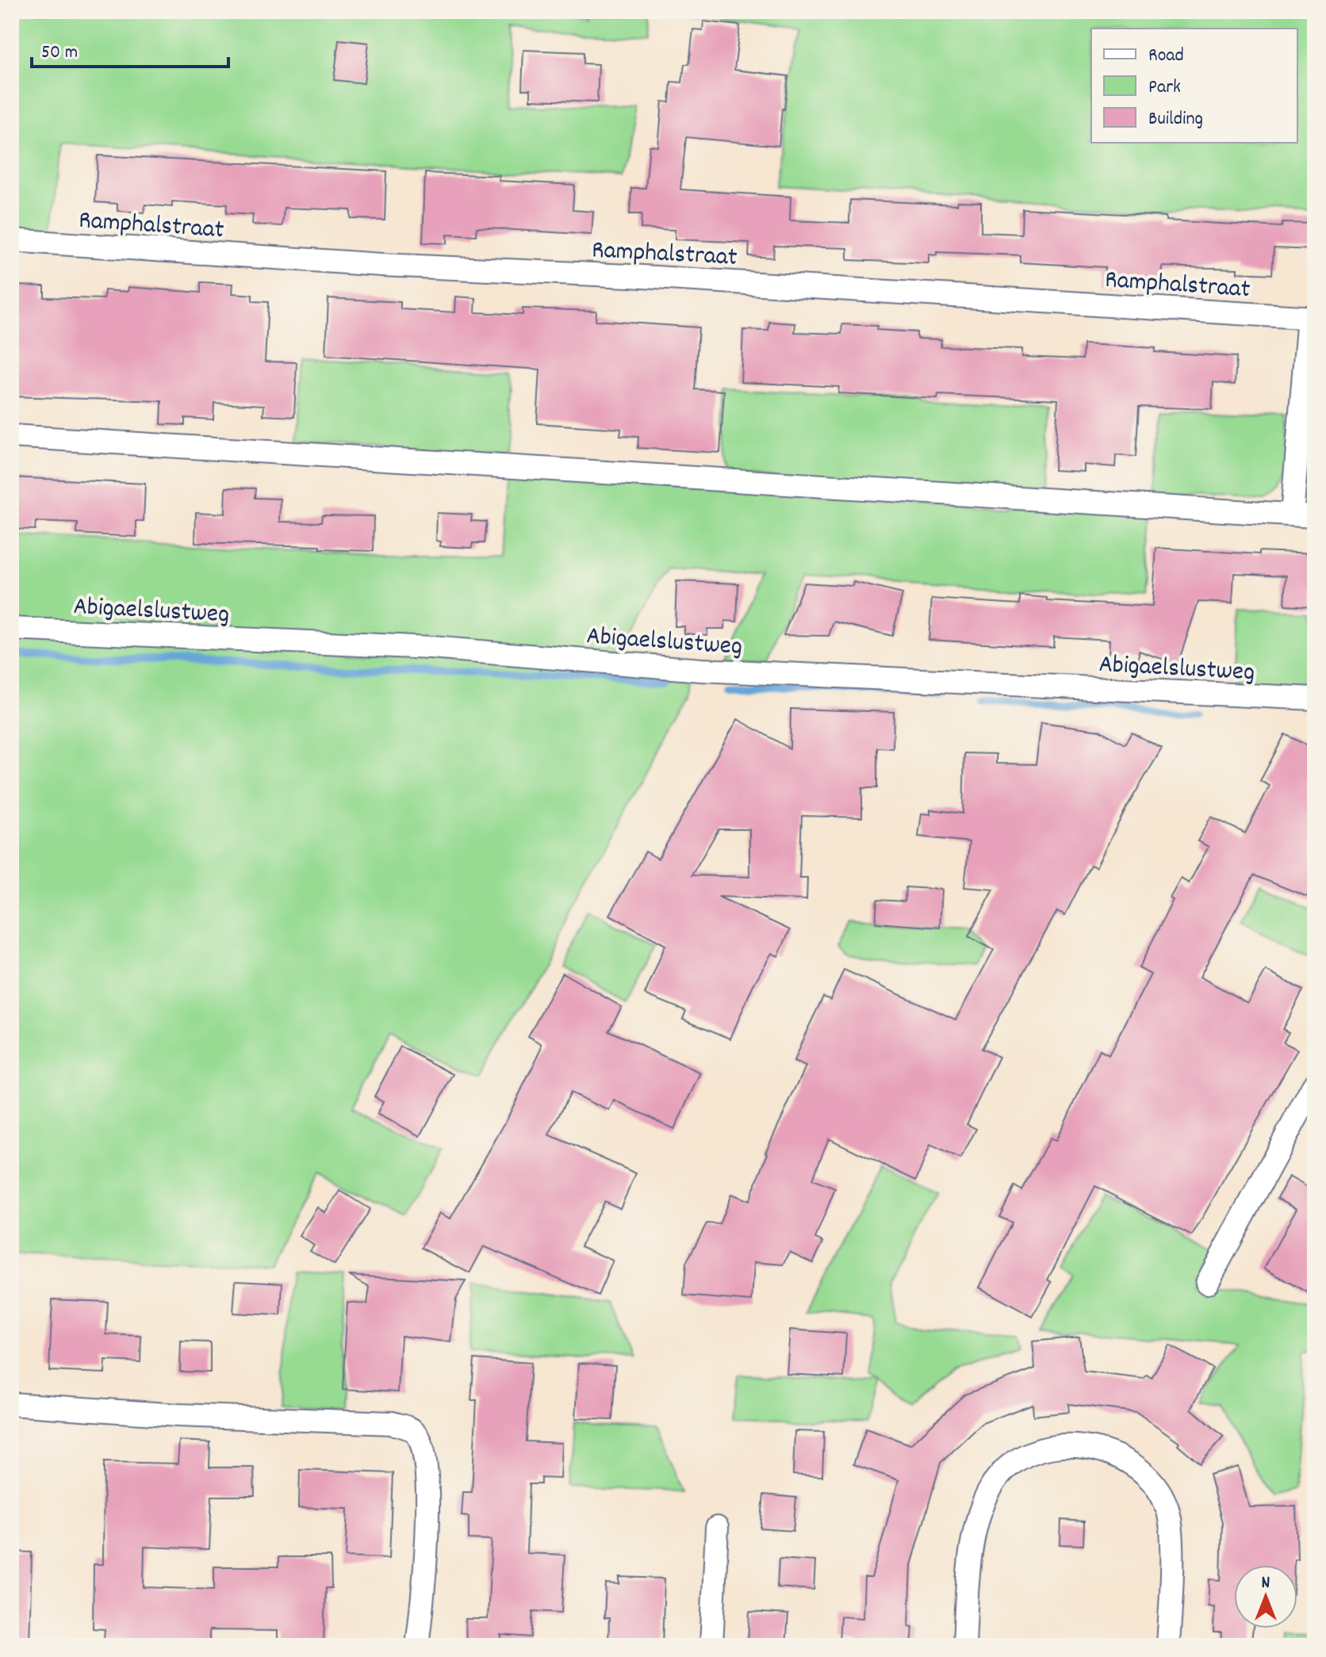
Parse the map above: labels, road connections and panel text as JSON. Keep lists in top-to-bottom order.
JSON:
{
  "streets": {
    "street": ["Ramphalstraat", "Abigaelslustweg"]
  },
  "legend": ["Road", "Park", "Building"],
  "scale_bar": "50 m",
  "north": "top"
}
